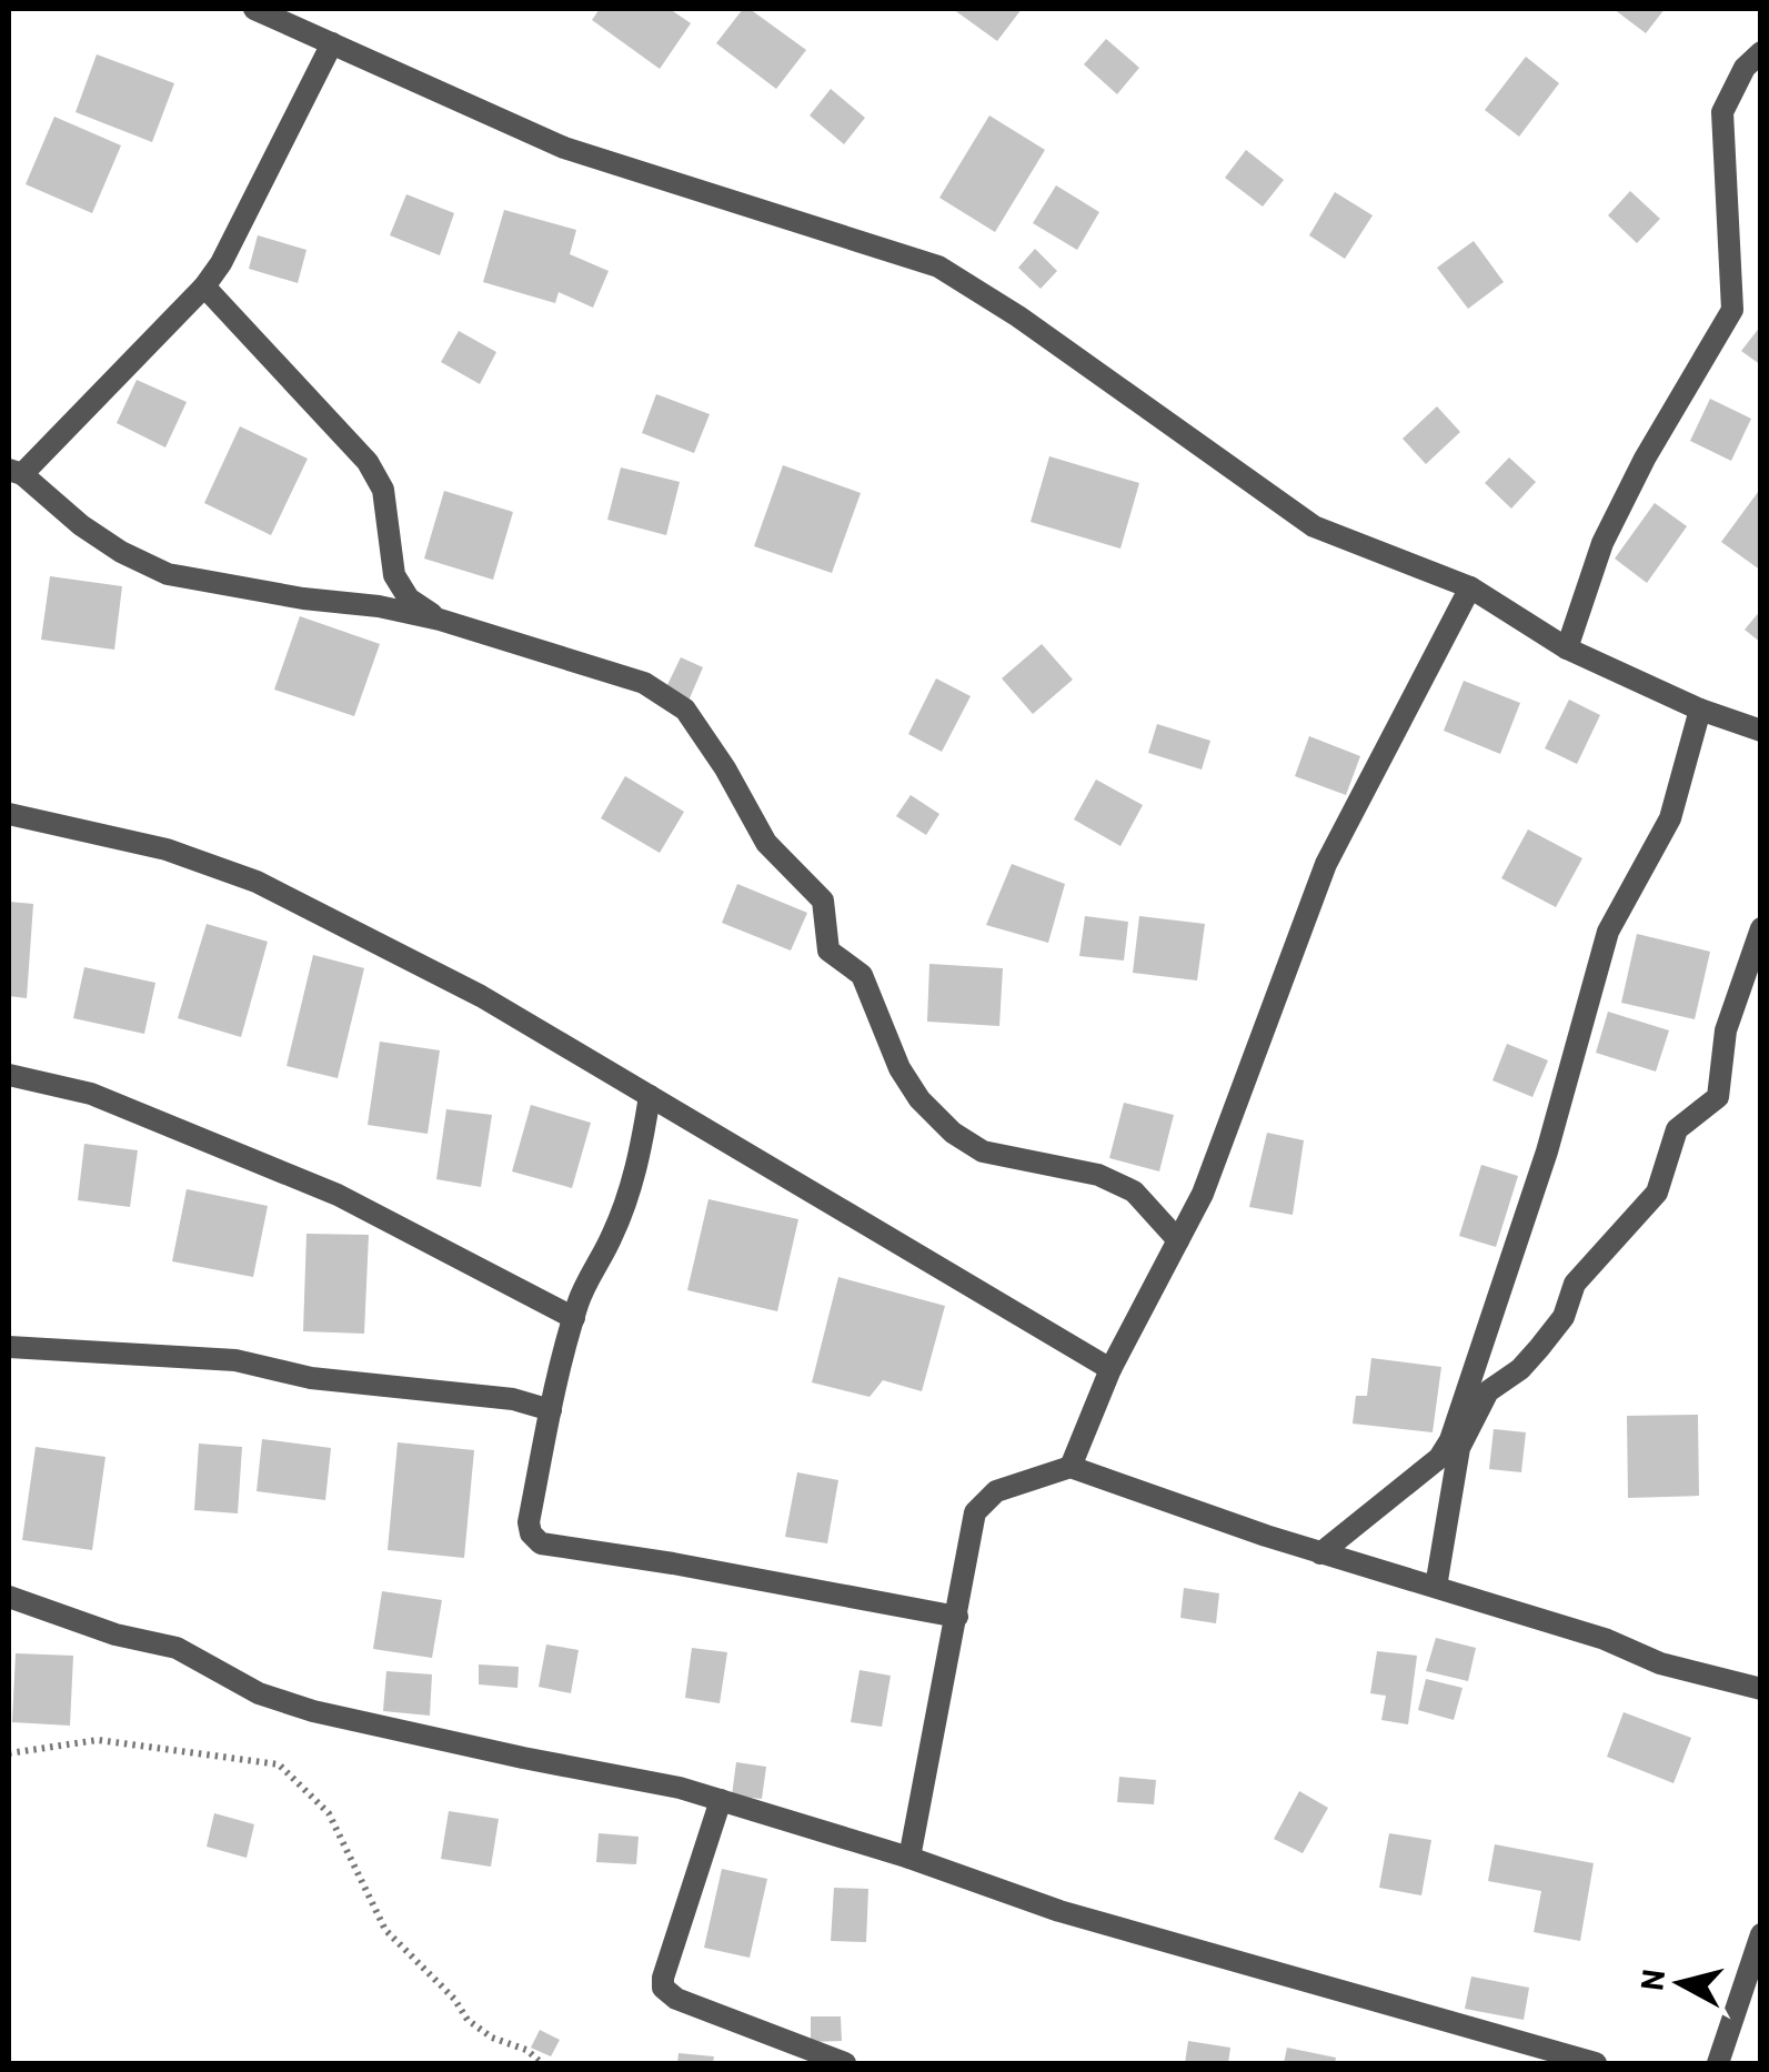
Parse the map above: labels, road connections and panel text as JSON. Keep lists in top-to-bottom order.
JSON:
{
  "north": "left"
}
